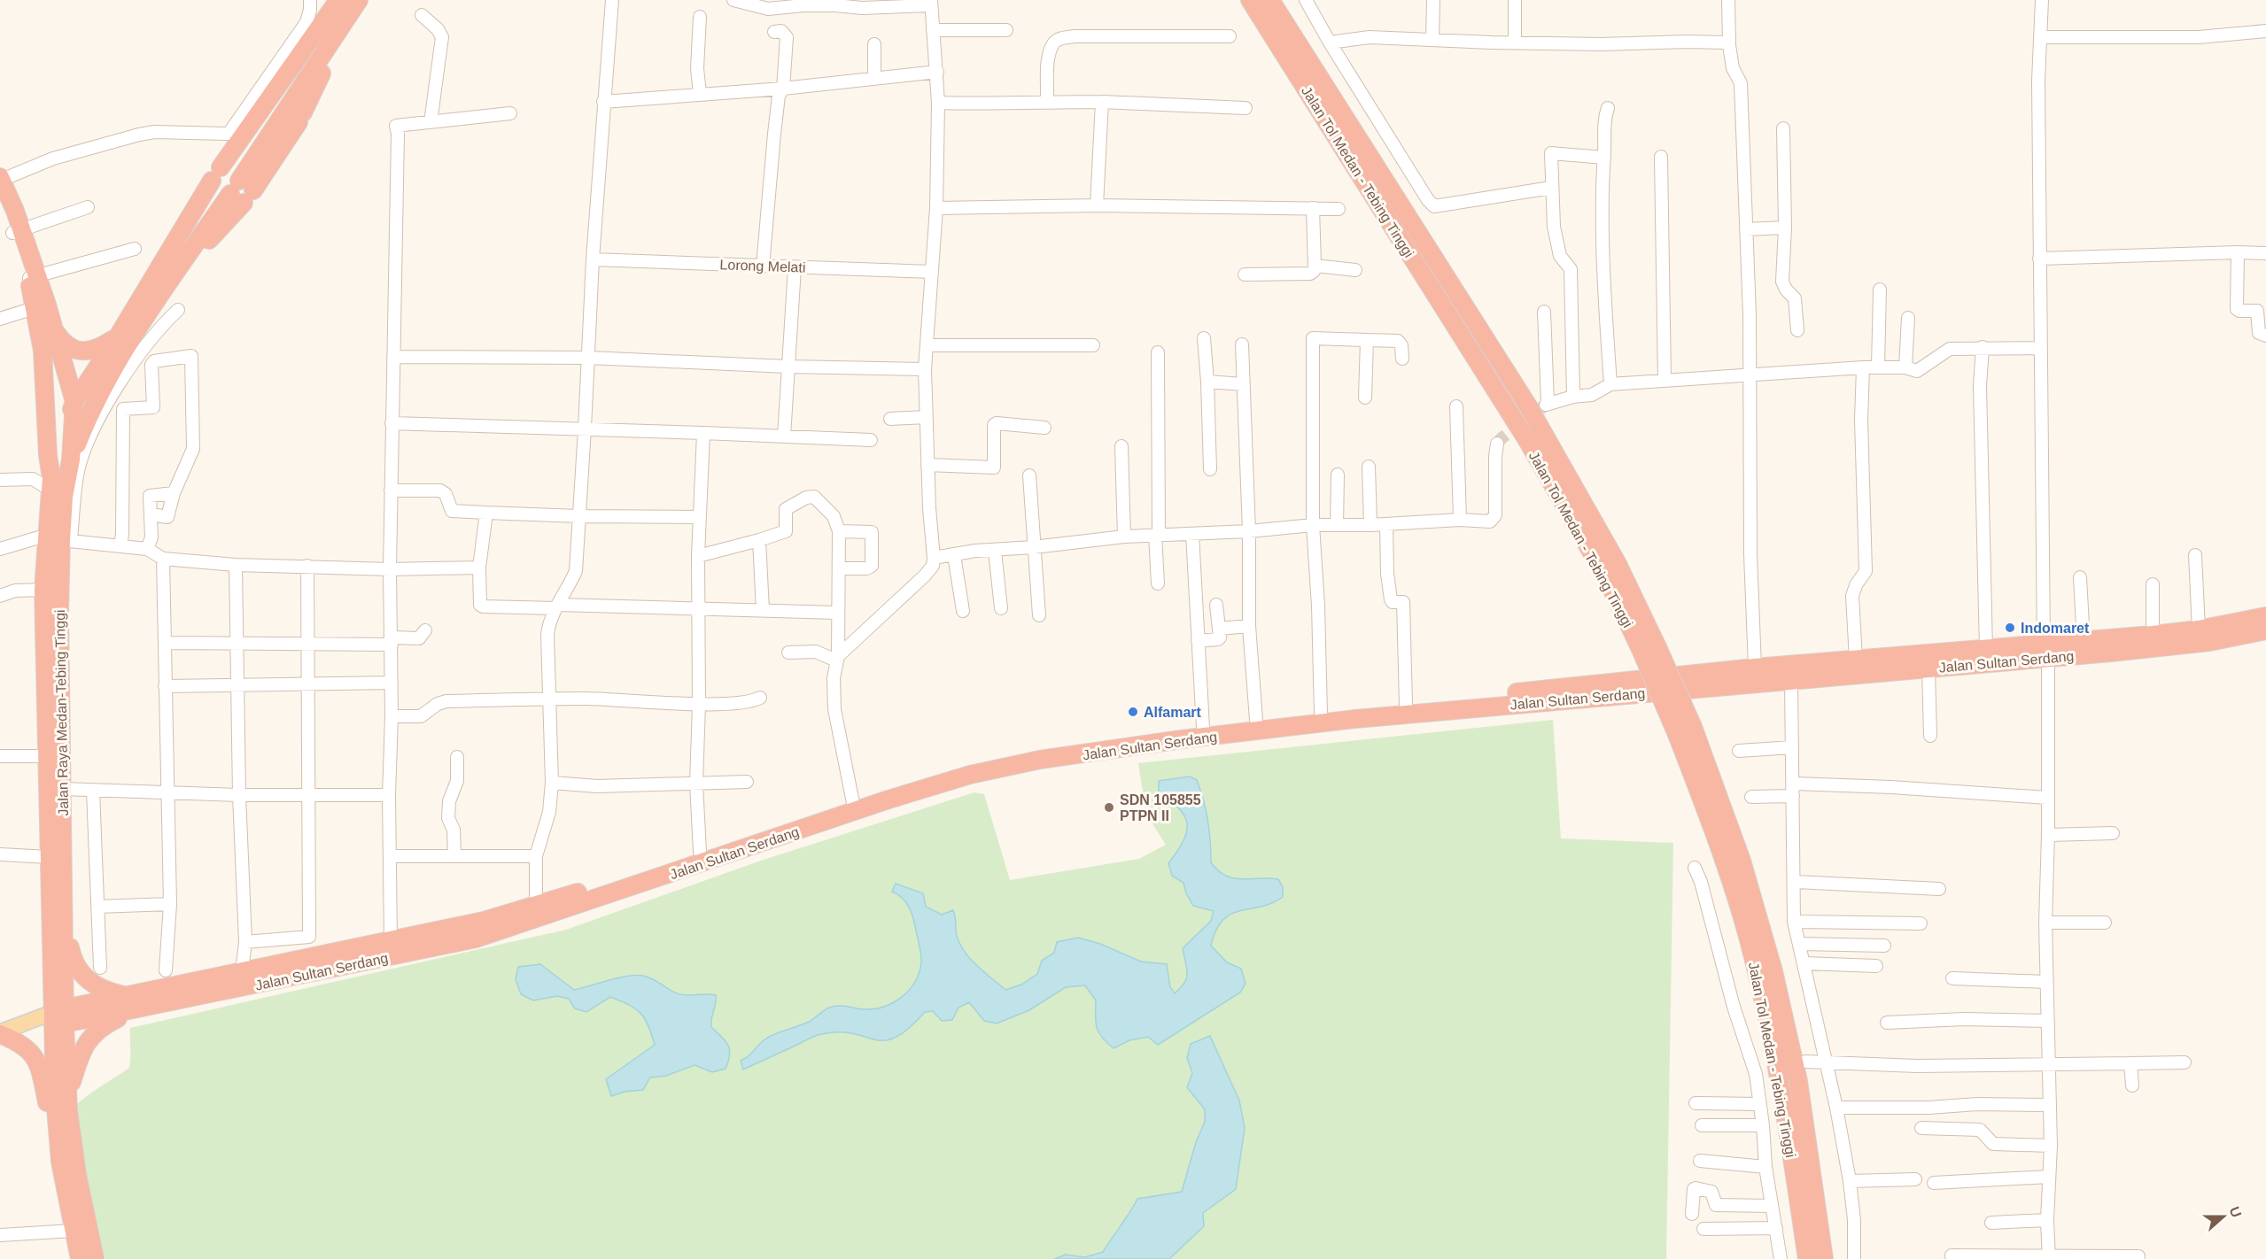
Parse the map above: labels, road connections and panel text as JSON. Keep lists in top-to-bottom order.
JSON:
{
  "streets": {
    "highway": ["Jalan Tol Medan - Tebing Tinggi", "Jalan Sultan Serdang", "Jalan Raya Medan-Tebing Tinggi"],
    "street": ["Lorong Melati"]
  },
  "crossings": [
    ["Jalan Sultan Serdang", "Jalan Raya Medan-Tebing Tinggi"]
  ],
  "places": ["Indomaret", "Alfamart", "SDN 105855 PTPN II"],
  "north": "right"
}
